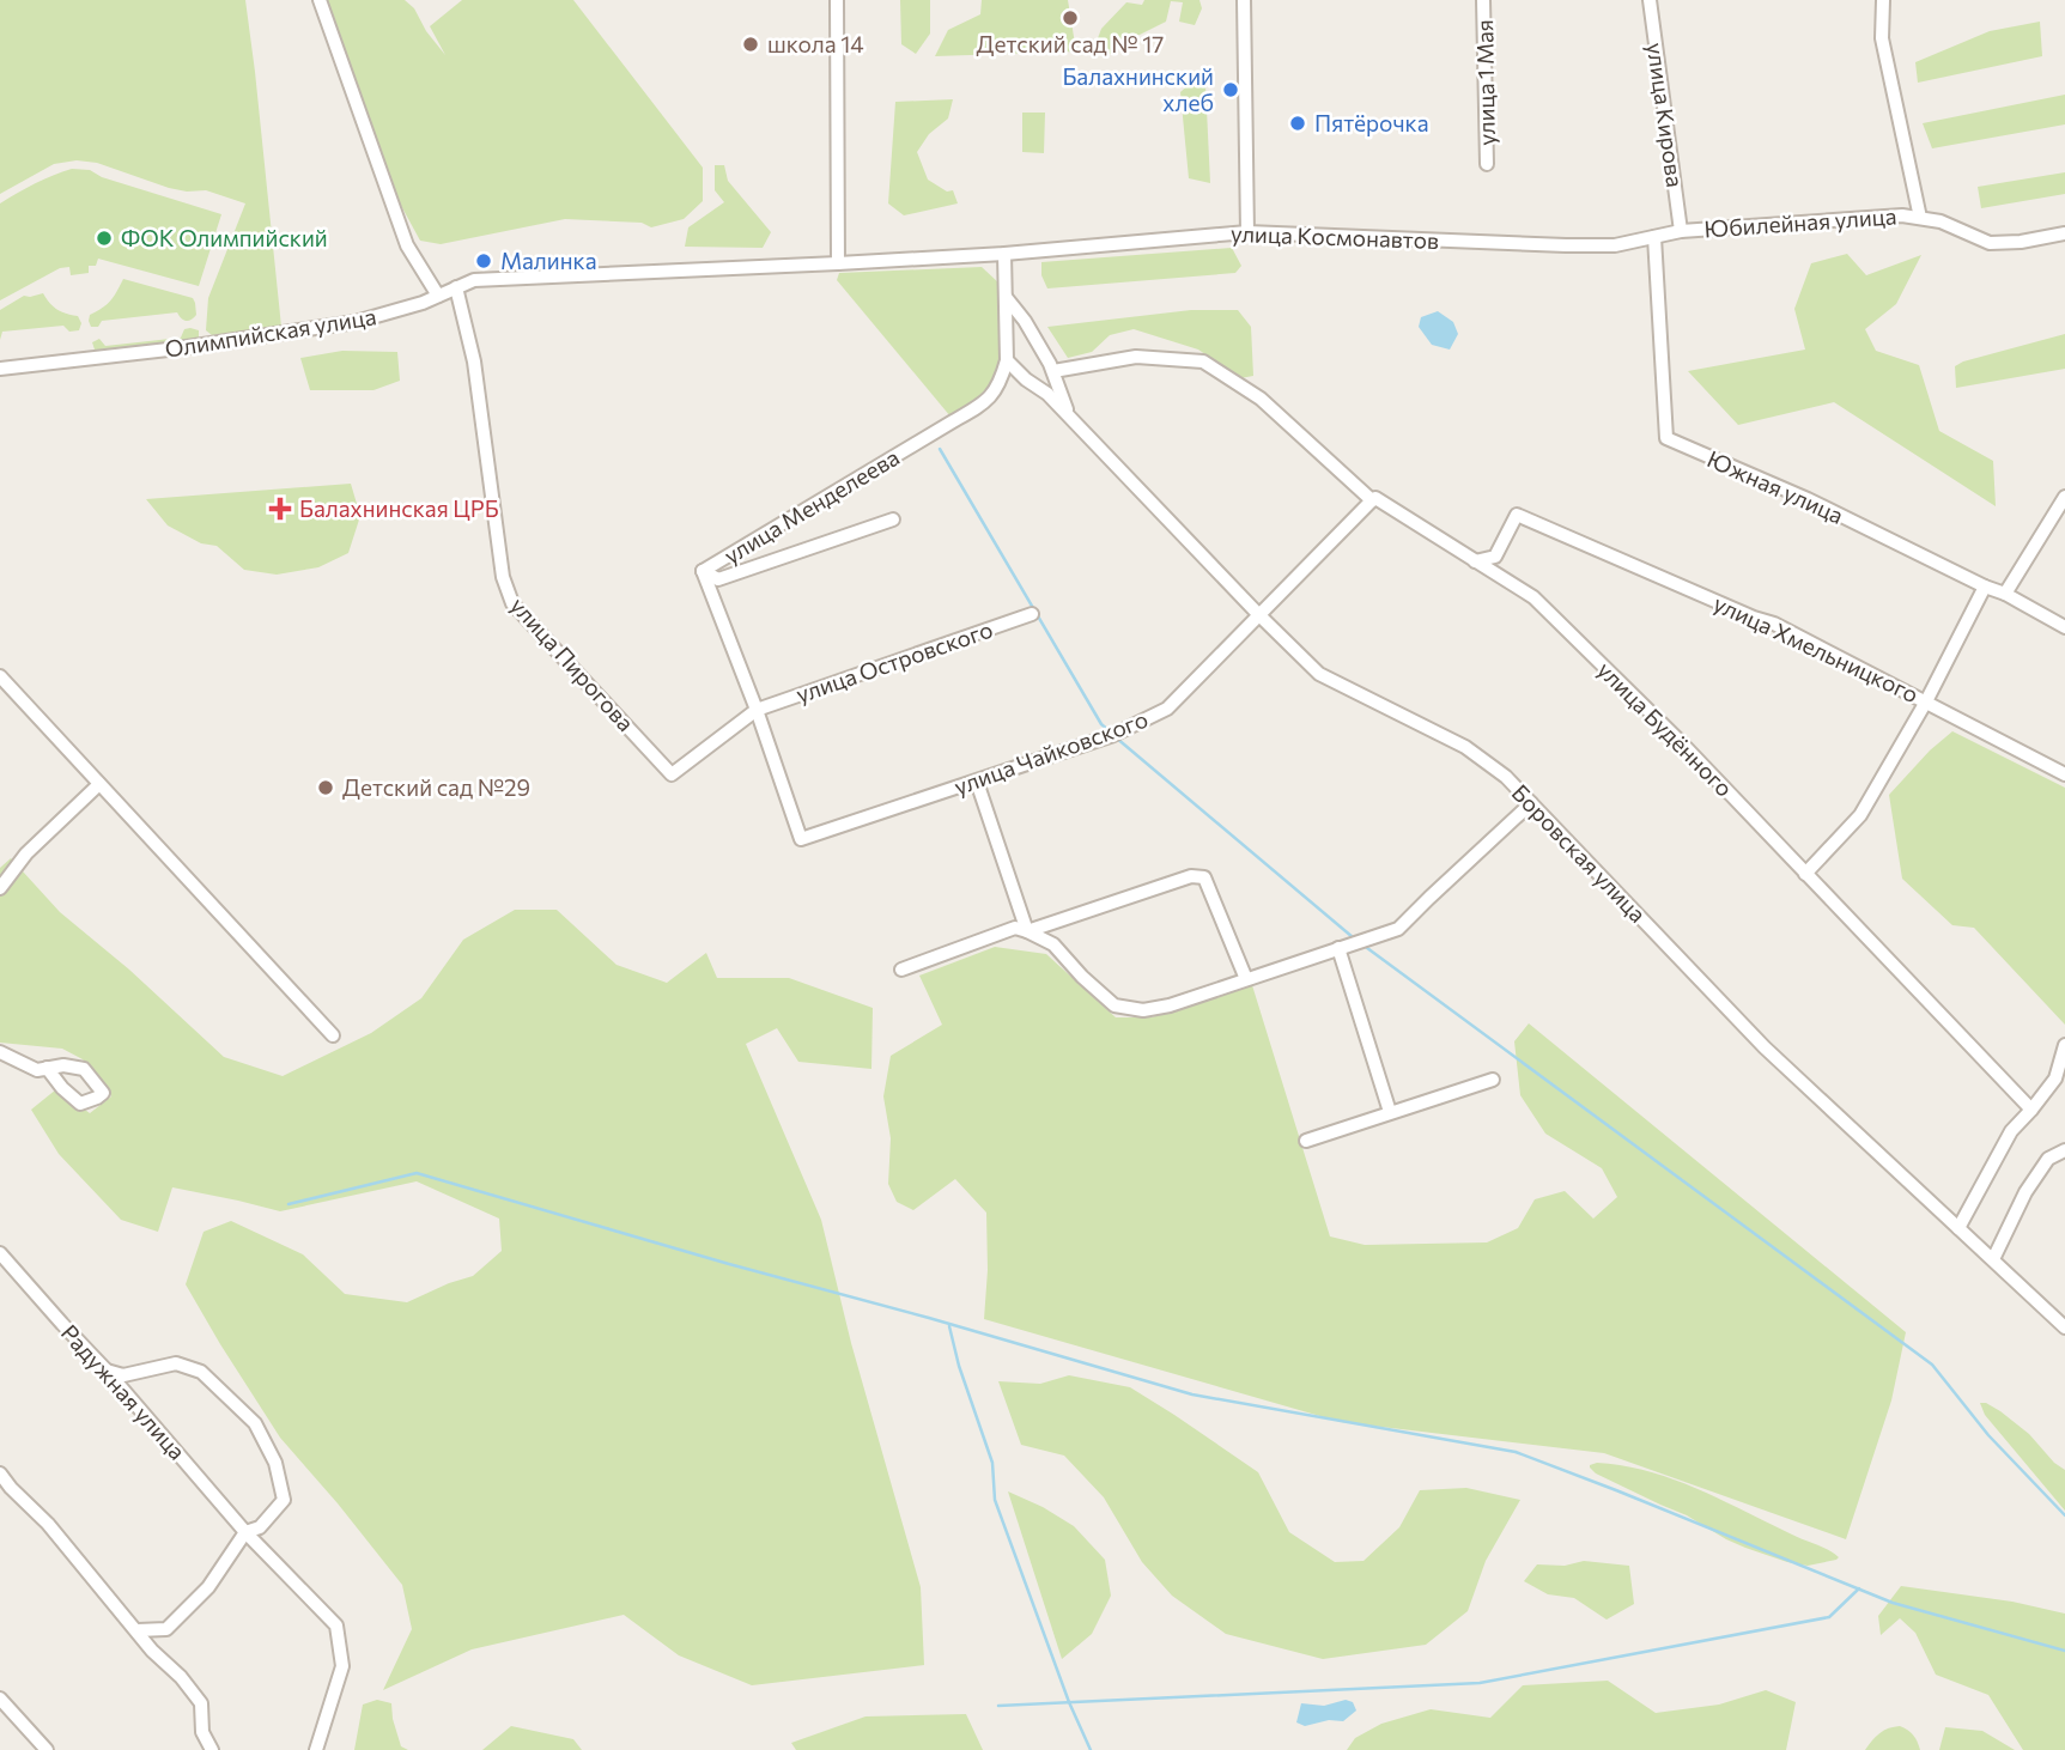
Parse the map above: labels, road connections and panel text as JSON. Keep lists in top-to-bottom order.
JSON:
{
  "streets": {
    "street": [
      "улица 1 Мая",
      "улица Кирова",
      "Юбилейная улица",
      "улица Космонавтов",
      "Олимпийская улица",
      "Южная улица",
      "улица Менделеева",
      "улица Хмельницкого",
      "улица Островского",
      "улица Пирогова",
      "улица Будённого",
      "улица Чайковского",
      "Боровская улица",
      "Радужная улица"
    ]
  },
  "crossings": [
    ["улица Кирова", "Юбилейная улица"],
    ["улица Кирова", "улица Космонавтов"],
    ["Юбилейная улица", "улица Космонавтов"],
    ["улица Космонавтов", "Олимпийская улица"],
    ["улица Космонавтов", "Южная улица"],
    ["Олимпийская улица", "улица Пирогова"],
    ["улица Хмельницкого", "улица Будённого"],
    ["улица Островского", "улица Пирогова"],
    ["улица Островского", "улица Чайковского"],
    ["улица Пирогова", "улица Чайковского"],
    ["улица Будённого", "улица Чайковского"],
    ["улица Будённого", "Боровская улица"],
    ["улица Чайковского", "Боровская улица"]
  ],
  "places": {
    "other": [
      "Детский сад № 17",
      "школа 14",
      "Балахнинский хлеб",
      "Пятёрочка",
      "ФОК Олимпийский",
      "Малинка",
      "Детский сад №29"
    ],
    "health": ["Балахнинская ЦРБ"]
  }
}
